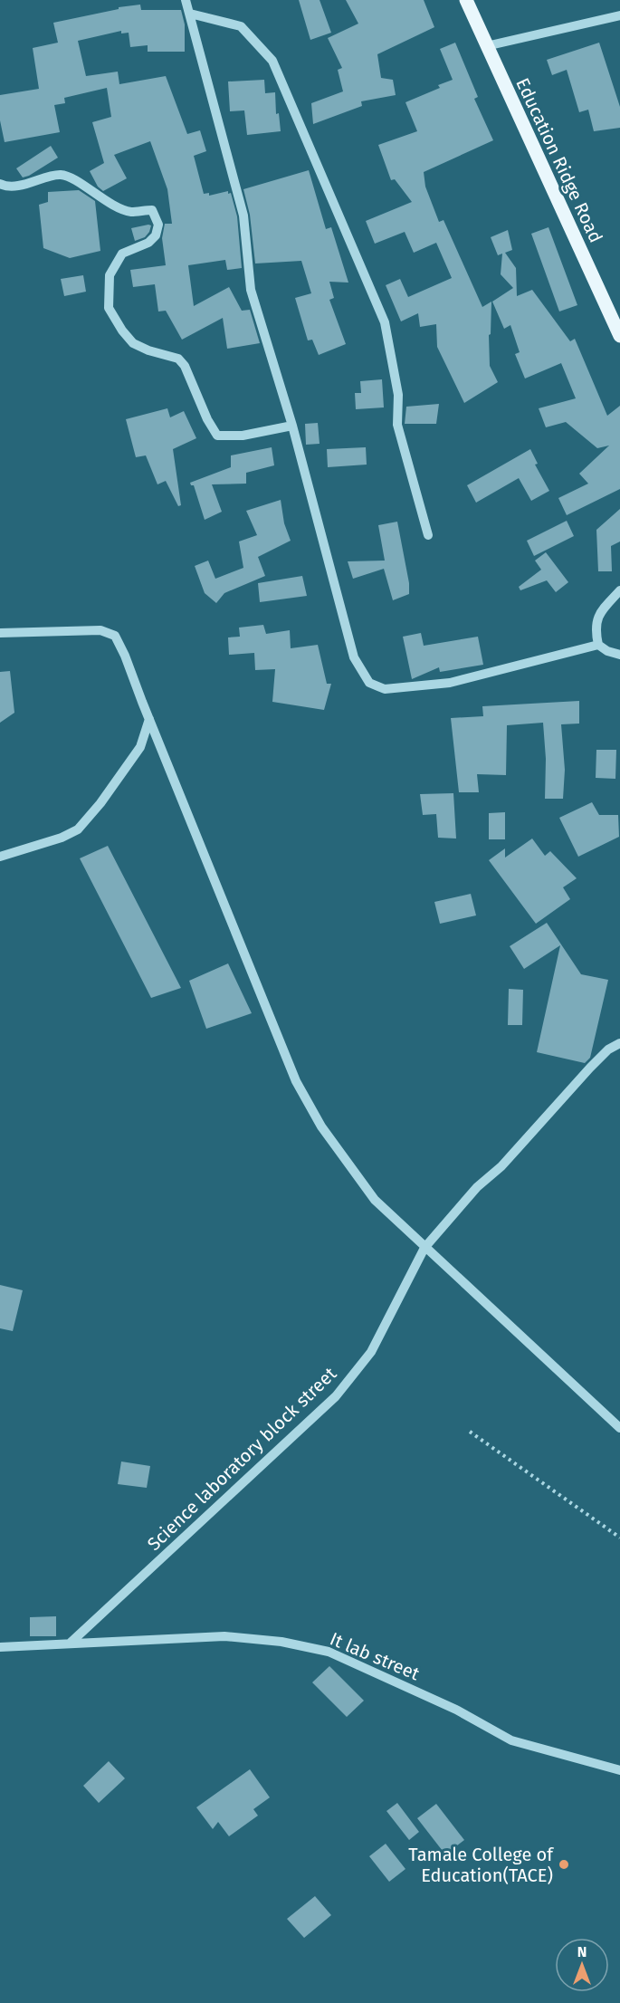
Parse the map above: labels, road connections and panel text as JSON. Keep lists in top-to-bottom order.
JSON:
{
  "streets": {
    "main road": ["Education Ridge Road"],
    "street": ["Science laboratory block street", "It lab street"]
  },
  "crossings": [
    ["Science laboratory block street", "It lab street"]
  ],
  "places": ["Tamale College of Education(TACE)"],
  "north": "top"
}
